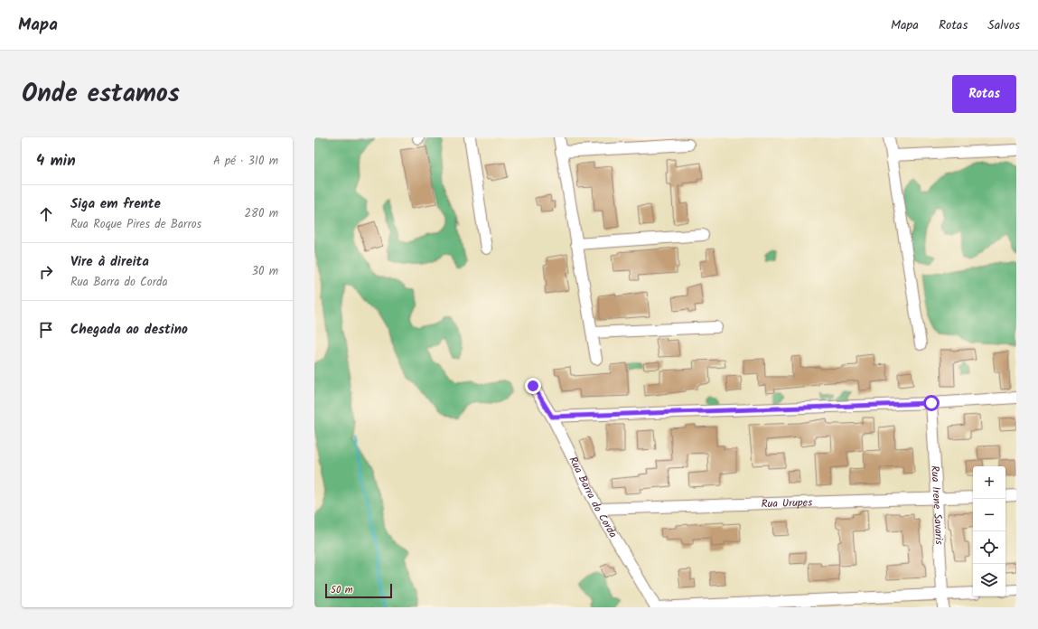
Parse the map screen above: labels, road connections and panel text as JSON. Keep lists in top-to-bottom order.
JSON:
{
  "streets": {
    "street": ["Rua Barra do Corda", "Rua Urupes", "Rua Irene Savaris"]
  },
  "crossings": [
    ["Rua Barra do Corda", "Rua Urupes"],
    ["Rua Urupes", "Rua Irene Savaris"]
  ],
  "scale_bar": "50 m",
  "page": {
    "header": "Mapa",
    "nav": ["Mapa", "Rotas", "Salvos"],
    "title": "Onde estamos",
    "buttons": "Rotas",
    "heading": ["4 min", "A pé · 310 m"],
    "list": [
      ["Siga em frente", "Rua Roque Pires de Barros", "280 m"],
      ["Vire à direita", "Rua Barra do Corda", "30 m"],
      "Chegada ao destino"
    ],
    "map_buttons": ["+", "−"],
    "scale": "50 m"
  }
}
